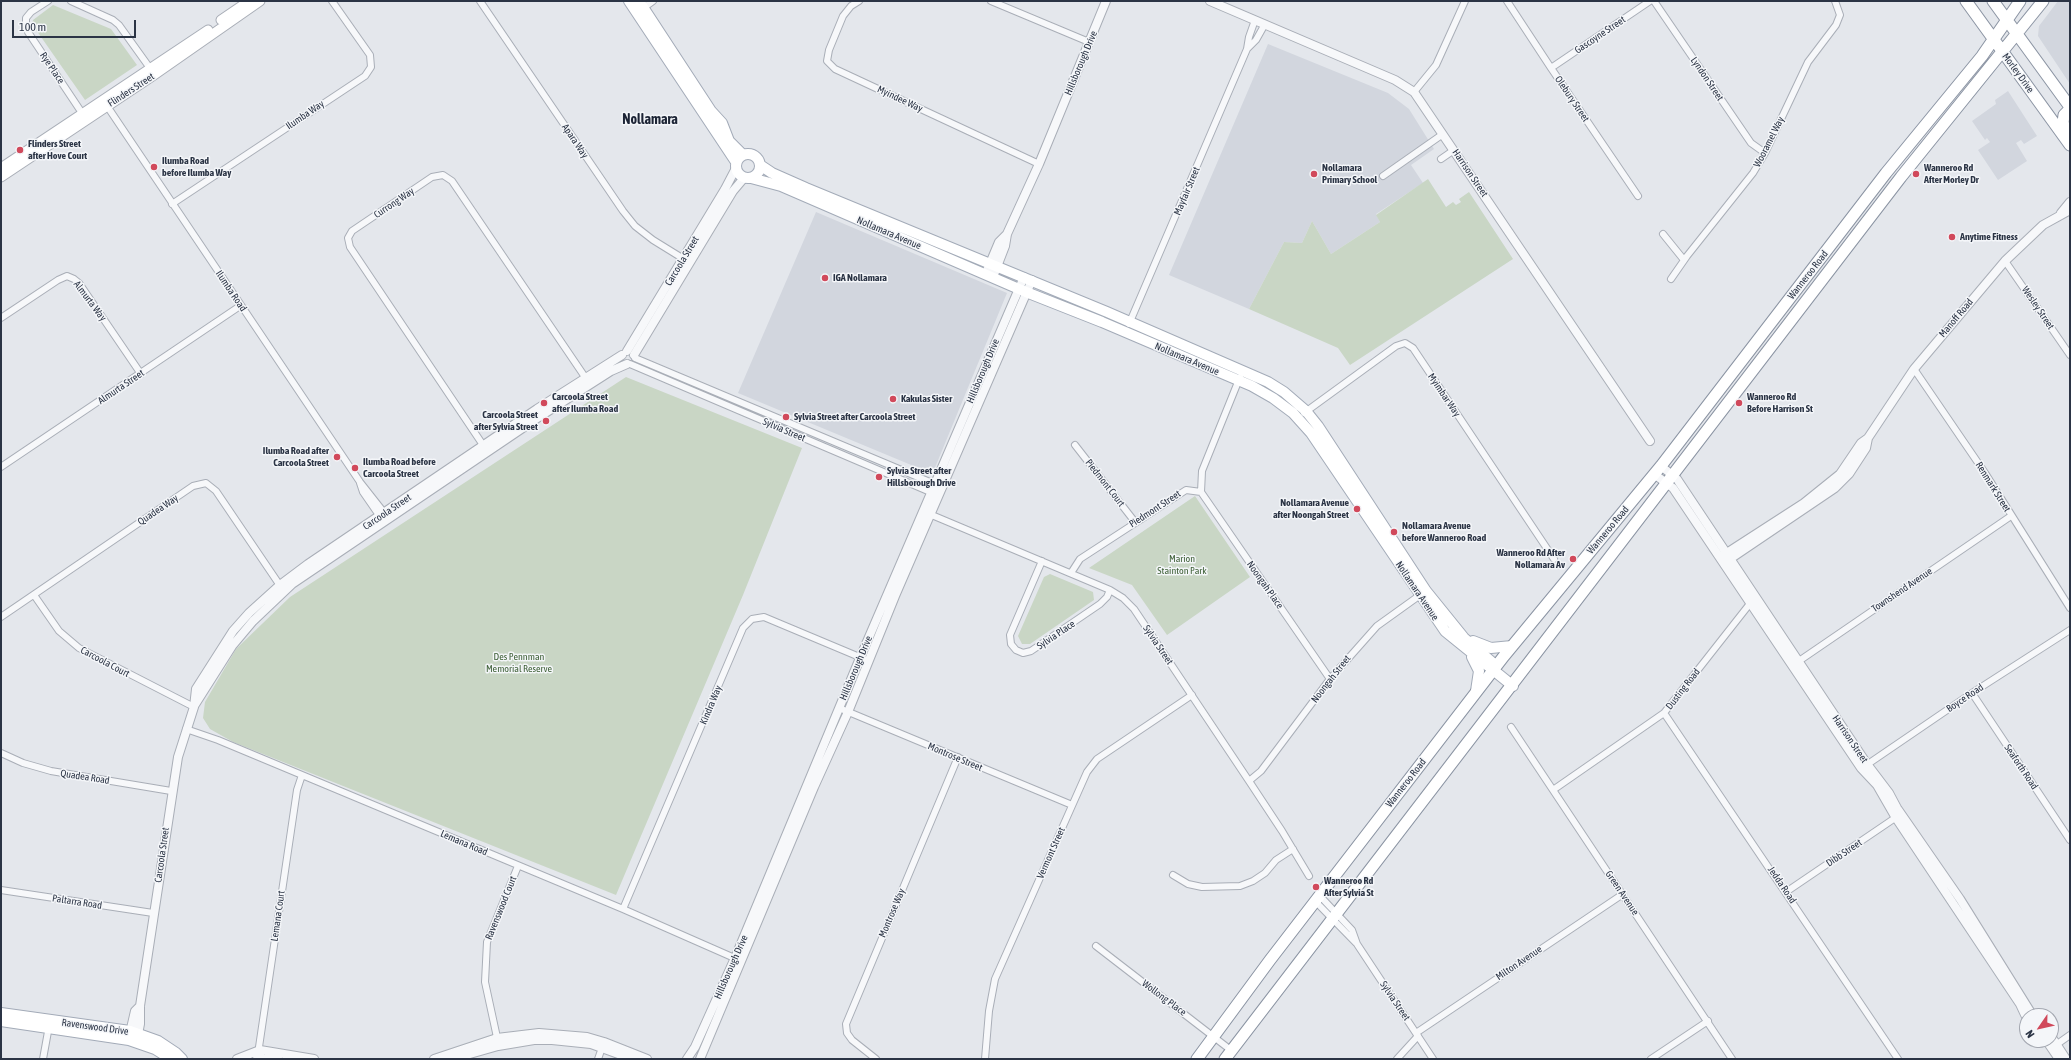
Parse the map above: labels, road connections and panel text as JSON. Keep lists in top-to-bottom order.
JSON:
{
  "streets": {
    "highway": ["Morley Drive", "Wanneroo Road"],
    "main road": ["Flinders Street", "Nollamara Avenue", "Ravenswood Drive"],
    "street": [
      "Gascoyne Street",
      "Hillsborough Drive",
      "Rye Place",
      "Lyndon Street",
      "Myindee Way",
      "Olebury Street",
      "Ilumba Way",
      "Apara Way",
      "Wooramel Way",
      "Harrison Street",
      "Mayfair Street",
      "Currong Way",
      "Carcoola Street",
      "Ilumba Road",
      "Almurta Way",
      "Wesley Street",
      "Manoff Road",
      "Almurta Street",
      "Myimbar Way",
      "Sylvia Street",
      "Piedmont Court",
      "Renmark Street",
      "Piedmont Street",
      "Quadea Way",
      "Noongah Place",
      "Townshend Avenue",
      "Sylvia Place",
      "Carcoola Court",
      "Noongah Street",
      "Dusting Road",
      "Boyce Road",
      "Kindra Way",
      "Montrose Street",
      "Seaforth Road",
      "Quadea Road",
      "Lemana Road",
      "Vermont Street",
      "Dibb Street",
      "Jedda Road",
      "Green Avenue",
      "Paltarra Road",
      "Ravenswood Court",
      "Montrose Way",
      "Lemana Court",
      "Milton Avenue",
      "Wollong Place"
    ]
  },
  "crossings": [
    ["Gascoyne Street", "Olebury Street"],
    ["Hillsborough Drive", "Myindee Way"],
    ["Hillsborough Drive", "Nollamara Avenue"],
    ["Hillsborough Drive", "Sylvia Street"],
    ["Hillsborough Drive", "Kindra Way"],
    ["Hillsborough Drive", "Montrose Street"],
    ["Hillsborough Drive", "Lemana Road"],
    ["Rye Place", "Flinders Street"],
    ["Morley Drive", "Wanneroo Road"],
    ["Lyndon Street", "Wooramel Way"],
    ["Flinders Street", "Ilumba Road"],
    ["Ilumba Way", "Ilumba Road"],
    ["Apara Way", "Carcoola Street"],
    ["Harrison Street", "Mayfair Street"],
    ["Harrison Street", "Wanneroo Road"],
    ["Harrison Street", "Manoff Road"],
    ["Harrison Street", "Townshend Avenue"],
    ["Harrison Street", "Dusting Road"],
    ["Harrison Street", "Boyce Road"],
    ["Harrison Street", "Dibb Street"],
    ["Mayfair Street", "Nollamara Avenue"],
    ["Currong Way", "Carcoola Street"],
    ["Nollamara Avenue", "Carcoola Street"],
    ["Nollamara Avenue", "Wanneroo Road"],
    ["Nollamara Avenue", "Myimbar Way"],
    ["Nollamara Avenue", "Noongah Street"],
    ["Carcoola Street", "Ilumba Road"],
    ["Carcoola Street", "Sylvia Street"],
    ["Carcoola Street", "Quadea Way"],
    ["Carcoola Street", "Carcoola Court"],
    ["Carcoola Street", "Quadea Road"],
    ["Carcoola Street", "Lemana Road"],
    ["Carcoola Street", "Paltarra Road"],
    ["Carcoola Street", "Ravenswood Drive"],
    ["Wanneroo Road", "Sylvia Street"],
    ["Wanneroo Road", "Wollong Place"],
    ["Ilumba Road", "Almurta Street"],
    ["Almurta Way", "Almurta Street"],
    ["Wesley Street", "Manoff Road"],
    ["Manoff Road", "Renmark Street"],
    ["Sylvia Street", "Piedmont Street"],
    ["Sylvia Street", "Sylvia Place"],
    ["Sylvia Street", "Noongah Street"],
    ["Sylvia Street", "Vermont Street"],
    ["Sylvia Street", "Milton Avenue"],
    ["Piedmont Court", "Piedmont Street"],
    ["Renmark Street", "Townshend Avenue"],
    ["Piedmont Street", "Noongah Place"],
    ["Quadea Way", "Carcoola Court"],
    ["Noongah Place", "Noongah Street"],
    ["Dusting Road", "Jedda Road"],
    ["Dusting Road", "Green Avenue"],
    ["Boyce Road", "Seaforth Road"],
    ["Kindra Way", "Lemana Road"],
    ["Montrose Street", "Vermont Street"],
    ["Montrose Street", "Montrose Way"],
    ["Lemana Road", "Ravenswood Court"],
    ["Lemana Road", "Lemana Court"],
    ["Dibb Street", "Jedda Road"],
    ["Green Avenue", "Milton Avenue"]
  ],
  "districts": ["Nollamara"],
  "parks": ["Marion Stainton Park", "Des Pennman Memorial Reserve"],
  "places": [
    "Flinders Street after Hove Court",
    "Ilumba Road before Ilumba Way",
    "Nollamara Primary School",
    "Wanneroo Rd After Morley Dr",
    "Anytime Fitness",
    "IGA Nollamara",
    "Kakulas Sister",
    "Carcoola Street after Ilumba Road",
    "Wanneroo Rd Before Harrison St",
    "Sylvia Street after Carcoola Street",
    "Carcoola Street after Sylvia Street",
    "Ilumba Road after Carcoola Street",
    "Ilumba Road before Carcoola Street",
    "Sylvia Street after Hillsborough Drive",
    "Nollamara Avenue after Noongah Street",
    "Nollamara Avenue before Wanneroo Road",
    "Wanneroo Rd After Nollamara Av",
    "Wanneroo Rd After Sylvia St"
  ],
  "scale_bar": "100 m",
  "north": "bottom left"
}
